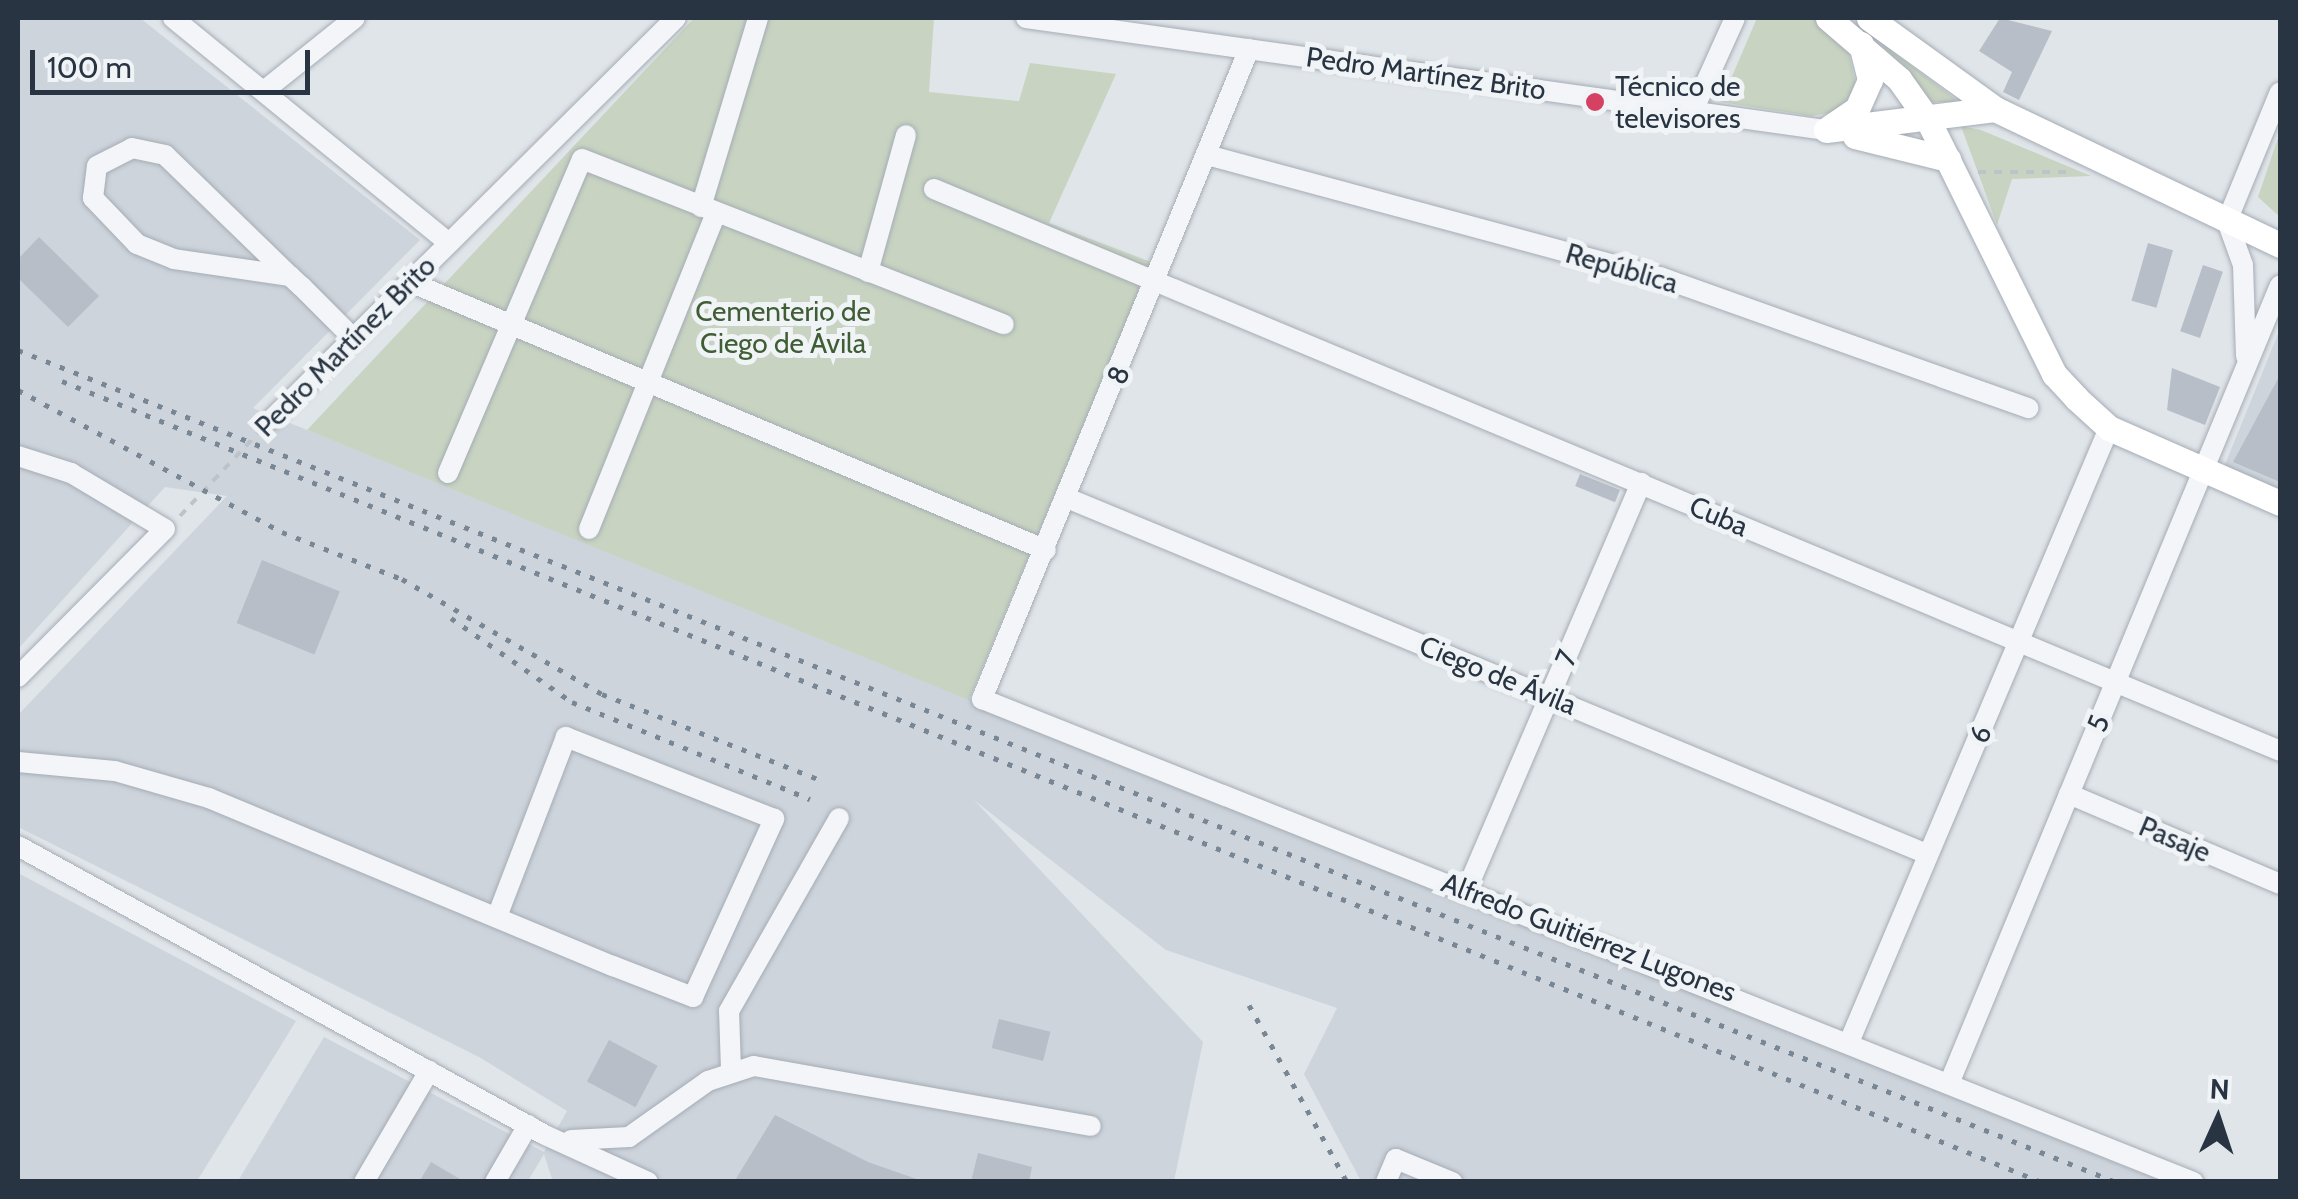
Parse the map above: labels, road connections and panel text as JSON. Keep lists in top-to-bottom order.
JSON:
{
  "streets": {
    "street": [
      "Pedro Martínez Brito",
      "República",
      "8",
      "Cuba",
      "7",
      "Ciego de Ávila",
      "5",
      "6",
      "Pasaje",
      "Alfredo Guitiérrez Lugones"
    ]
  },
  "crossings": [
    ["Pedro Martínez Brito", "8"],
    ["República", "8"],
    ["8", "Cuba"],
    ["8", "Ciego de Ávila"],
    ["8", "Alfredo Guitiérrez Lugones"],
    ["Cuba", "7"],
    ["Cuba", "5"],
    ["Cuba", "6"],
    ["7", "Ciego de Ávila"],
    ["7", "Alfredo Guitiérrez Lugones"],
    ["Ciego de Ávila", "6"],
    ["5", "Pasaje"],
    ["5", "Alfredo Guitiérrez Lugones"],
    ["6", "Alfredo Guitiérrez Lugones"]
  ],
  "parks": ["Cementerio de Ciego de Ávila"],
  "places": ["Técnico de televisores"],
  "scale_bar": "100 m",
  "north": "top"
}
